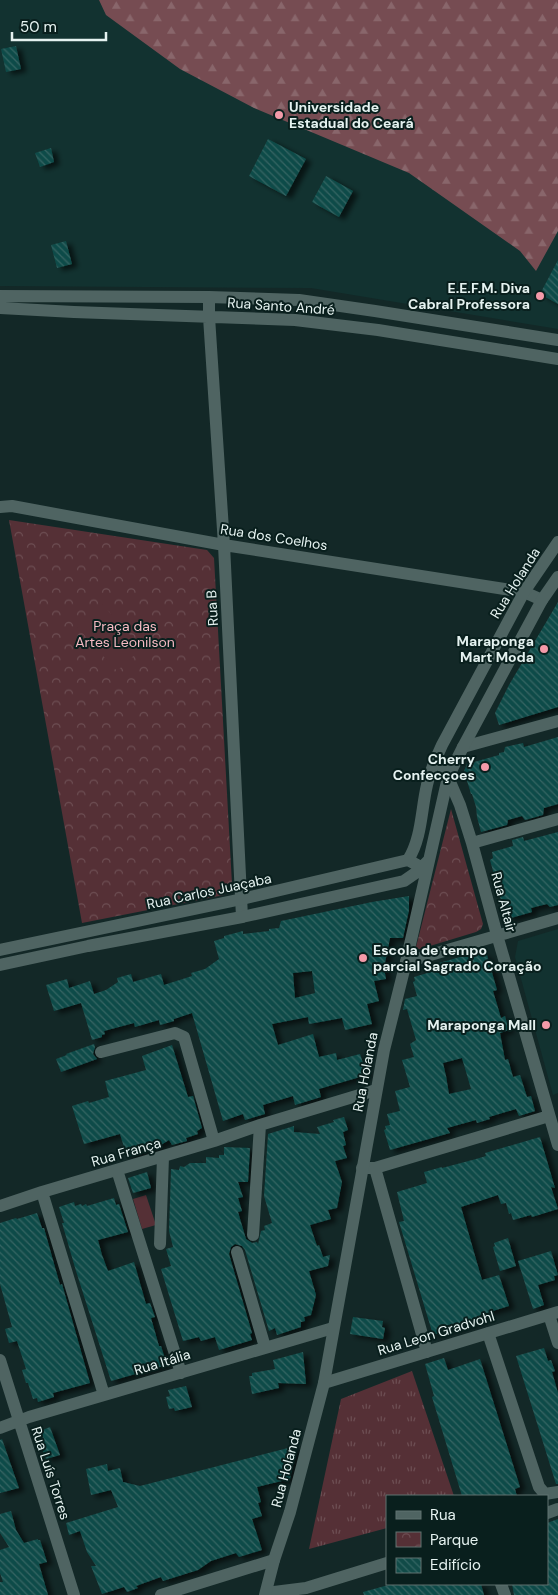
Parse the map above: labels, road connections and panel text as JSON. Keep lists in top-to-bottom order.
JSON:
{
  "streets": {
    "street": [
      "Rua Santo André",
      "Rua dos Coelhos",
      "Rua Holanda",
      "Rua B",
      "Rua Carlos Juaçaba",
      "Rua Altair",
      "Rua França",
      "Rua Leon Gradvohl",
      "Rua Itália",
      "Rua Luís Torres"
    ]
  },
  "crossings": [
    ["Rua Santo André", "Rua B"],
    ["Rua dos Coelhos", "Rua Holanda"],
    ["Rua dos Coelhos", "Rua B"],
    ["Rua Holanda", "Rua Carlos Juaçaba"],
    ["Rua Holanda", "Rua Altair"],
    ["Rua Holanda", "Rua França"],
    ["Rua Holanda", "Rua Leon Gradvohl"],
    ["Rua Holanda", "Rua Itália"],
    ["Rua B", "Rua Carlos Juaçaba"],
    ["Rua Itália", "Rua Luís Torres"]
  ],
  "parks": ["Praça das Artes Leonilson"],
  "places": [
    "Universidade Estadual do Ceará",
    "E.E.F.M. Diva Cabral Professora",
    "Maraponga Mart Moda",
    "Cherry Confecçoes",
    "Escola de tempo parcial Sagrado Coração",
    "Maraponga Mall"
  ],
  "legend": ["Rua", "Parque", "Edifício"],
  "scale_bar": "50 m"
}
